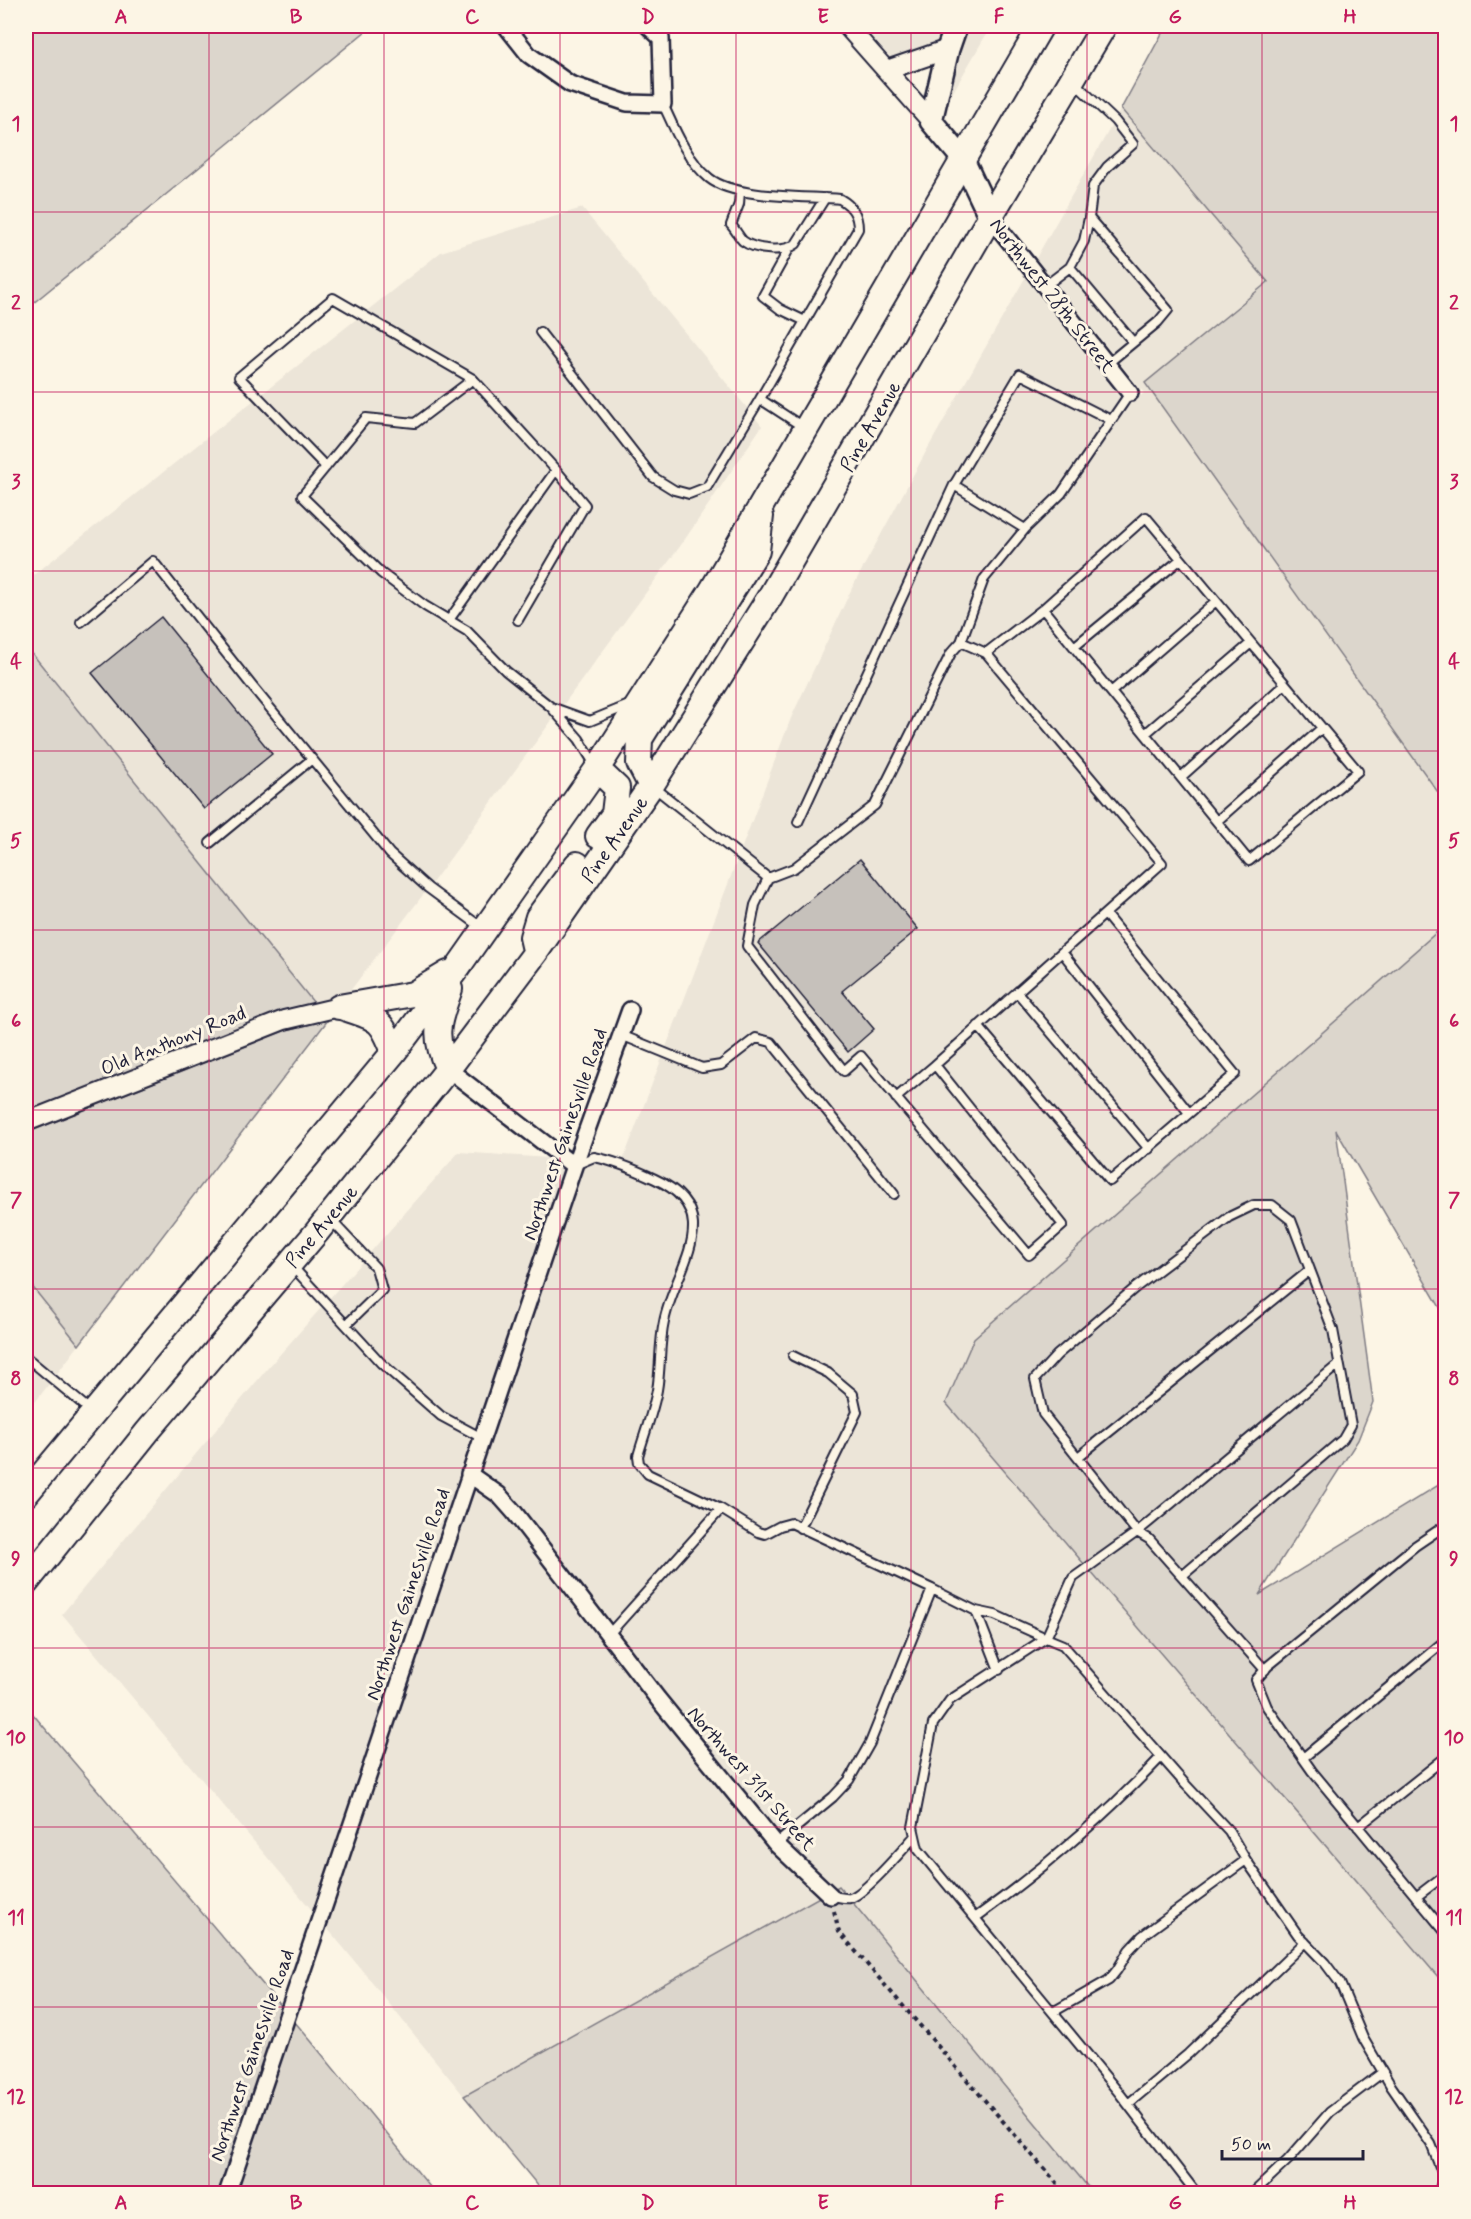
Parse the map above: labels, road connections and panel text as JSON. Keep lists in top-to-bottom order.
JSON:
{
  "streets": {
    "highway": ["Pine Avenue"],
    "main road": ["Northwest 28th Street"],
    "street": ["Old Anthony Road", "Northwest Gainesville Road", "Northwest 31st Street"]
  },
  "crossings": [
    ["Northwest 28th Street", "Pine Avenue"],
    ["Northwest Gainesville Road", "Northwest 31st Street"]
  ],
  "scale_bar": "50 m",
  "grid": {
    "columns": [
      "A",
      "B",
      "C",
      "D",
      "E",
      "F",
      "G",
      "H"
    ],
    "rows": [
      "1",
      "2",
      "3",
      "4",
      "5",
      "6",
      "7",
      "8",
      "9",
      "10",
      "11",
      "12"
    ]
  }
}
